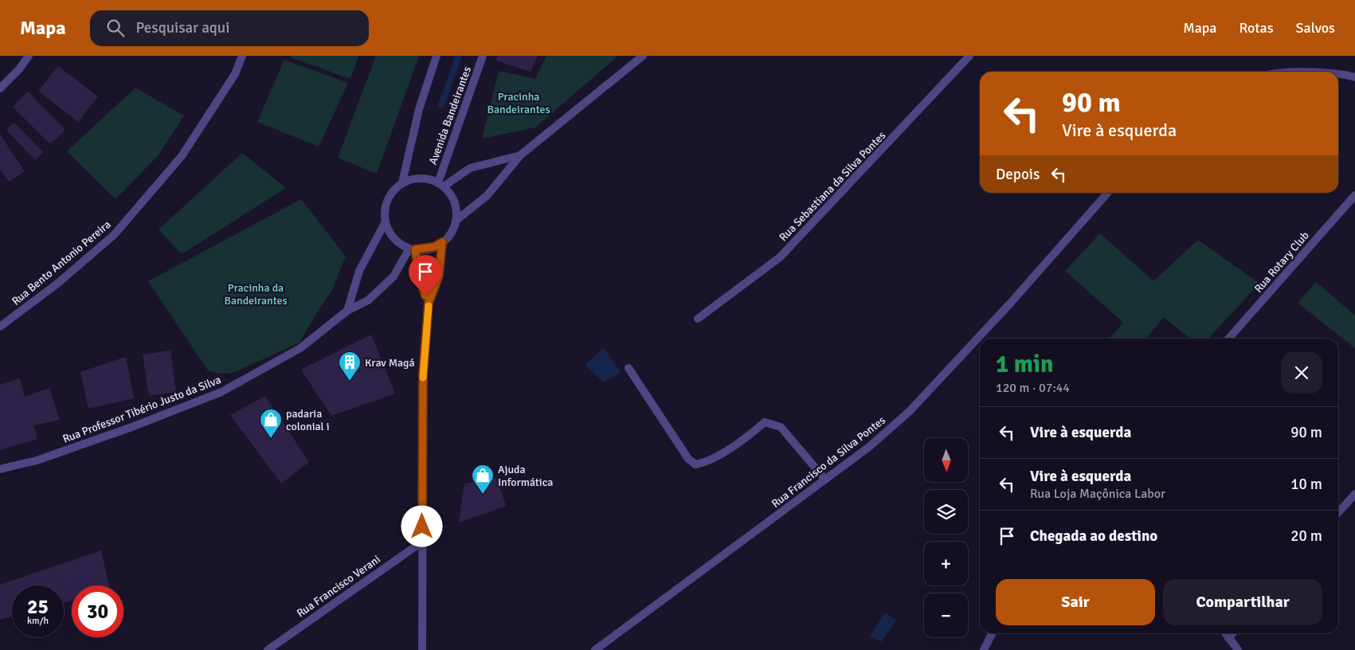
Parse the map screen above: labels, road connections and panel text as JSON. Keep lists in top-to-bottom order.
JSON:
{
  "streets": {
    "street": [
      "Avenida Bandeirantes",
      "Rua Sebastiana da Silva Pontes",
      "Rua Rotary Club",
      "Rua Bento Antonio Pereira",
      "Rua Professor Tibério Justo da Silva",
      "Rua Francisco da Silva Pontes",
      "Rua Francisco Verani"
    ]
  },
  "crossings": [
    ["Avenida Bandeirantes", "Rua Professor Tibério Justo da Silva"]
  ],
  "parks": ["Pracinha Bandeirantes", "Pracinha da Bandeirantes"],
  "places": {
    "building": ["Krav Magá"],
    "shop": ["padaria colonial i", "Ajuda Informática"]
  },
  "north": "bottom",
  "page": {
    "header": "Mapa",
    "search": "Pesquisar aqui",
    "nav": ["Mapa", "Rotas", "Salvos"],
    "turn": ["90 m", "Vire à esquerda"],
    "then": "Depois",
    "heading": ["1 min", "120 m · 07:44"],
    "list": [
      {
        "name": "Vire à esquerda",
        "value": "90 m"
      },
      {
        "name": "Vire à esquerda",
        "note": "Rua Loja Maçônica Labor",
        "value": "10 m"
      },
      {
        "name": "Chegada ao destino",
        "value": "20 m"
      }
    ],
    "map_buttons": ["+", "−"],
    "buttons": ["Sair", "Compartilhar"],
    "speed": "25 km/h",
    "limit": "30"
  }
}
